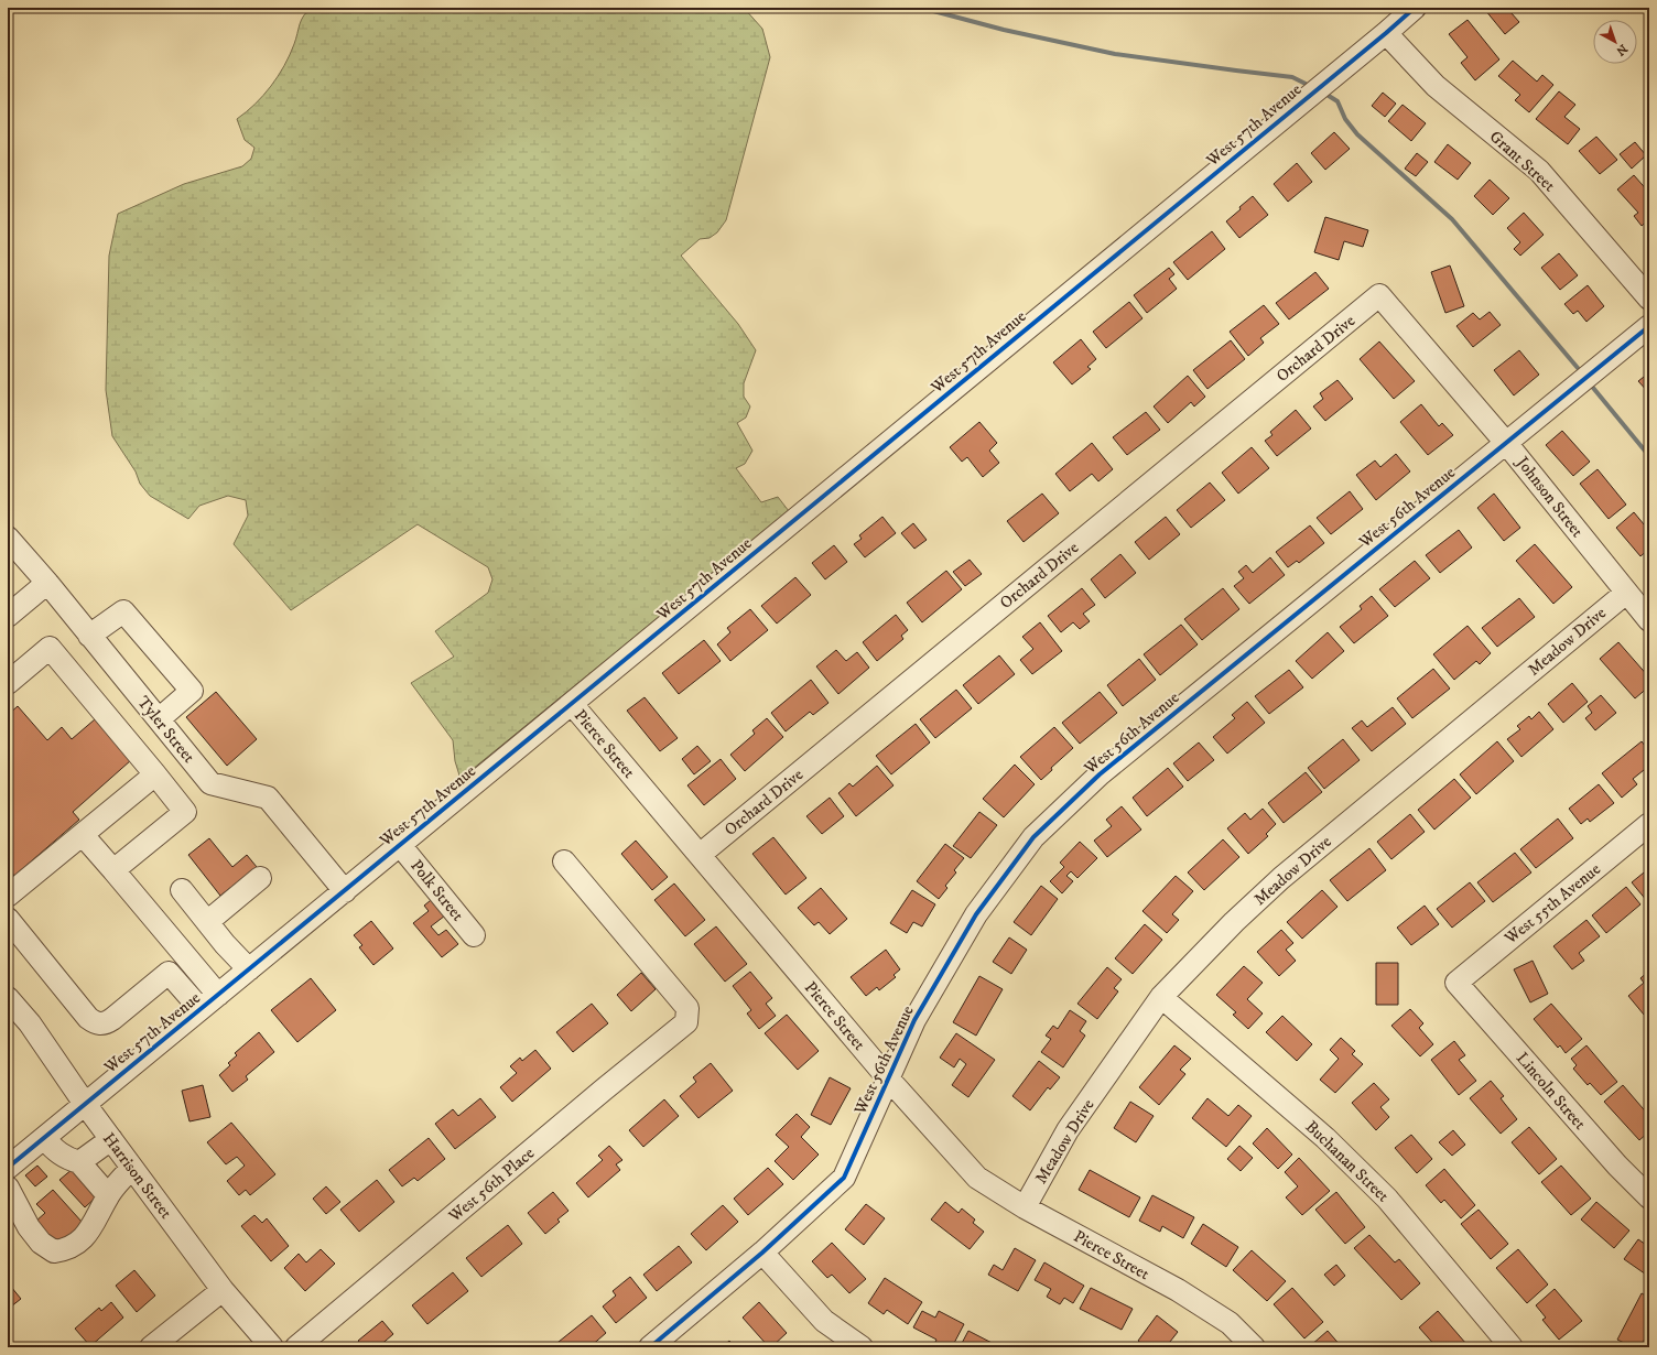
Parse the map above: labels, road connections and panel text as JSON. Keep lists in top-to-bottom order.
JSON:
{
  "streets": {
    "street": [
      "West 57th Avenue",
      "Grant Street",
      "Orchard Drive",
      "Johnson Street",
      "West 56th Avenue",
      "Meadow Drive",
      "Tyler Street",
      "Pierce Street",
      "Polk Street",
      "West 55th Avenue",
      "Lincoln Street",
      "Buchanan Street",
      "Harrison Street",
      "West 56th Place"
    ]
  },
  "crossings": [
    ["West 57th Avenue", "Grant Street"],
    ["West 57th Avenue", "Tyler Street"],
    ["West 57th Avenue", "Pierce Street"],
    ["West 57th Avenue", "Polk Street"],
    ["West 57th Avenue", "Harrison Street"],
    ["Orchard Drive", "Johnson Street"],
    ["Orchard Drive", "Pierce Street"],
    ["Johnson Street", "West 56th Avenue"],
    ["Johnson Street", "Meadow Drive"],
    ["West 56th Avenue", "Pierce Street"],
    ["Meadow Drive", "Pierce Street"],
    ["Meadow Drive", "Buchanan Street"],
    ["West 55th Avenue", "Lincoln Street"]
  ],
  "north": "bottom right"
}
